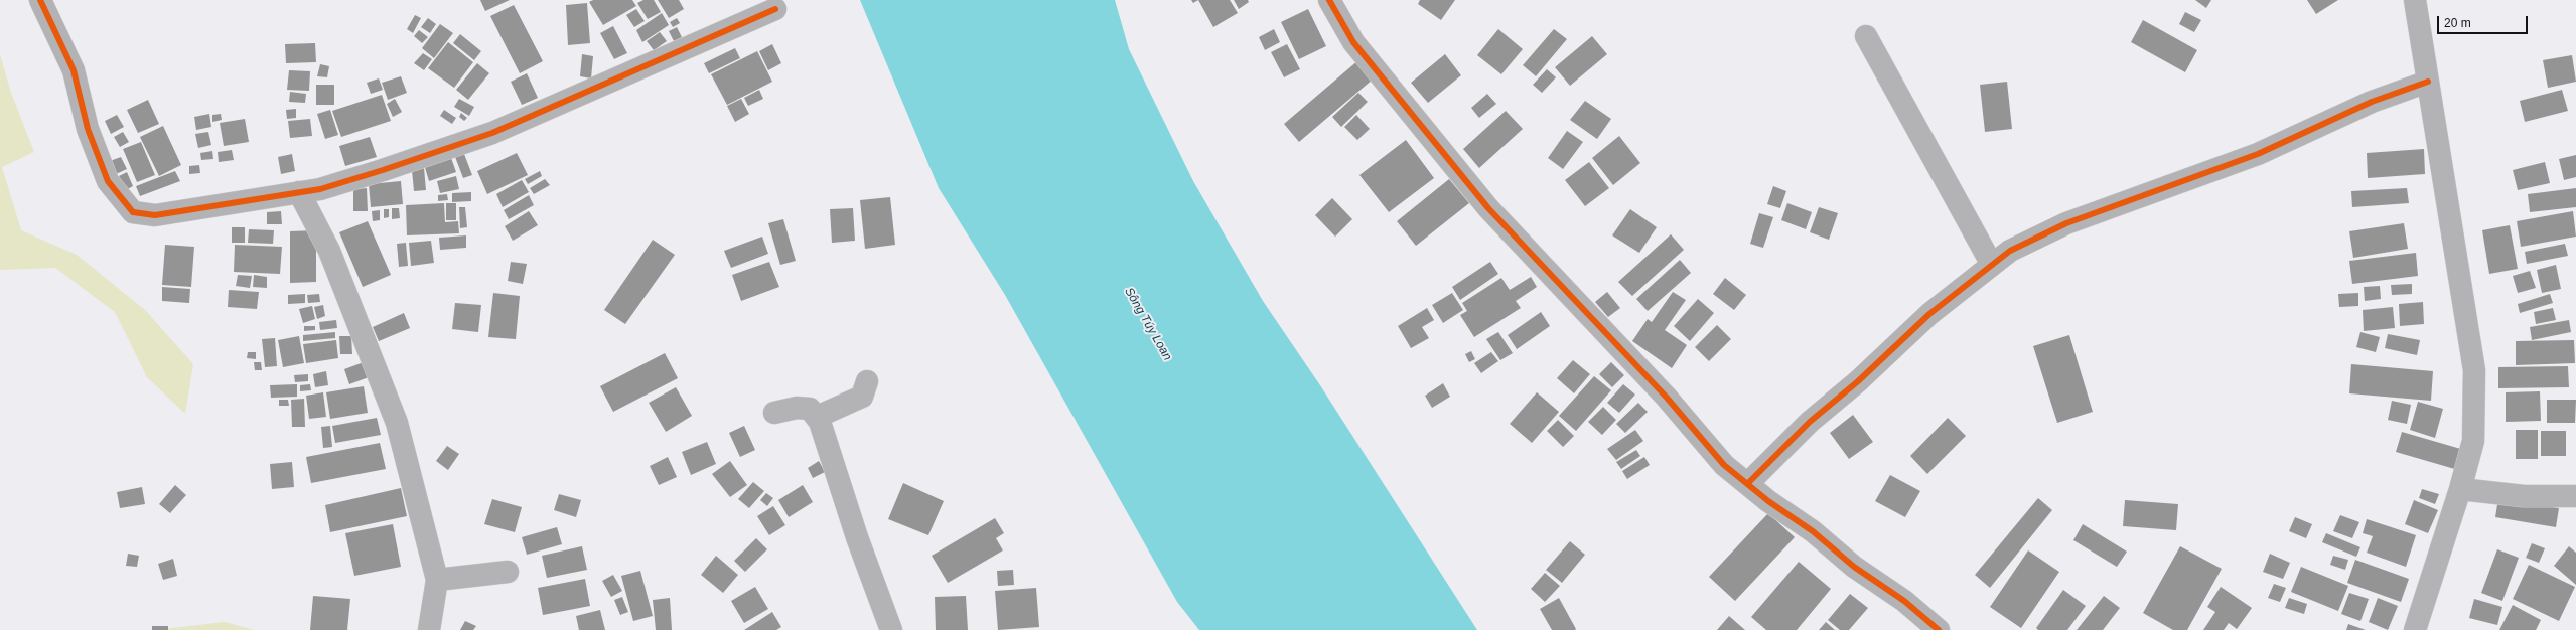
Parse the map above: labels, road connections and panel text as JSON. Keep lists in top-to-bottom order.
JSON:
{
  "water": ["Sông Túy Loan"],
  "scale_bar": "20 m"
}
